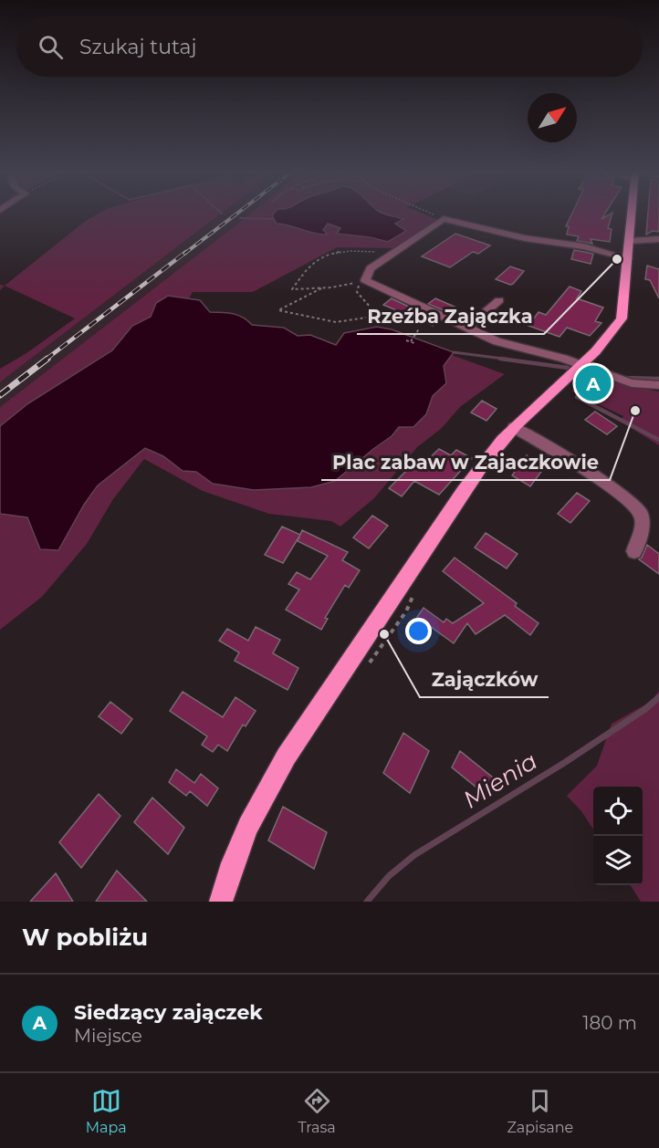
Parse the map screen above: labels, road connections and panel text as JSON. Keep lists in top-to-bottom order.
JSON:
{
  "water": ["Mienia"],
  "places": ["Rzeźba Zajączka", "Plac zabaw w Zajaczkowie", "Zajączków"],
  "north": "top right",
  "page": {
    "search": "Szukaj tutaj",
    "pins": "A",
    "heading": "W pobliżu",
    "list": [
      {
        "mark": "A",
        "name": "Siedzący zajączek",
        "note": "Miejsce",
        "value": "180 m"
      }
    ],
    "nav": ["Mapa", "Trasa", "Zapisane"]
  }
}
